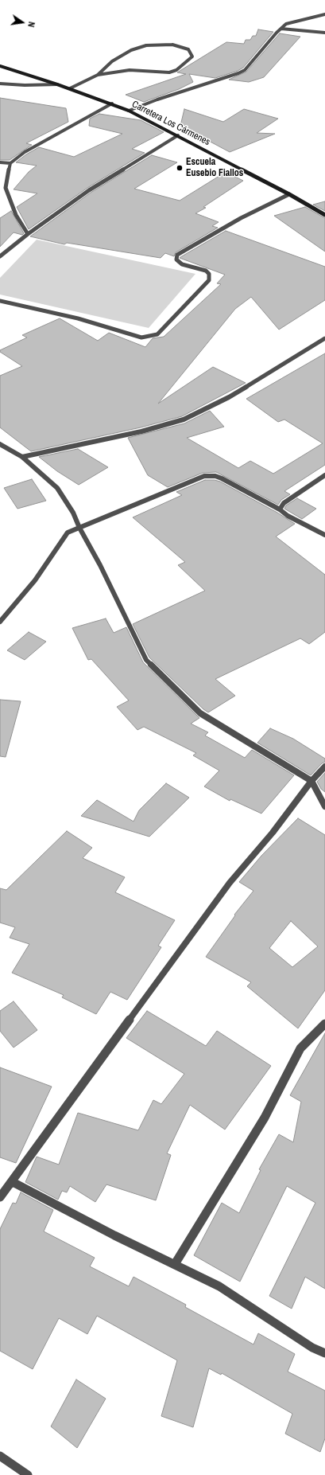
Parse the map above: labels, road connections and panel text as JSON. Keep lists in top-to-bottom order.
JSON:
{
  "streets": {
    "main road": ["Carretera Los Cármenes"]
  },
  "places": ["Escuela Eusebio Fiallos"],
  "north": "right"
}
